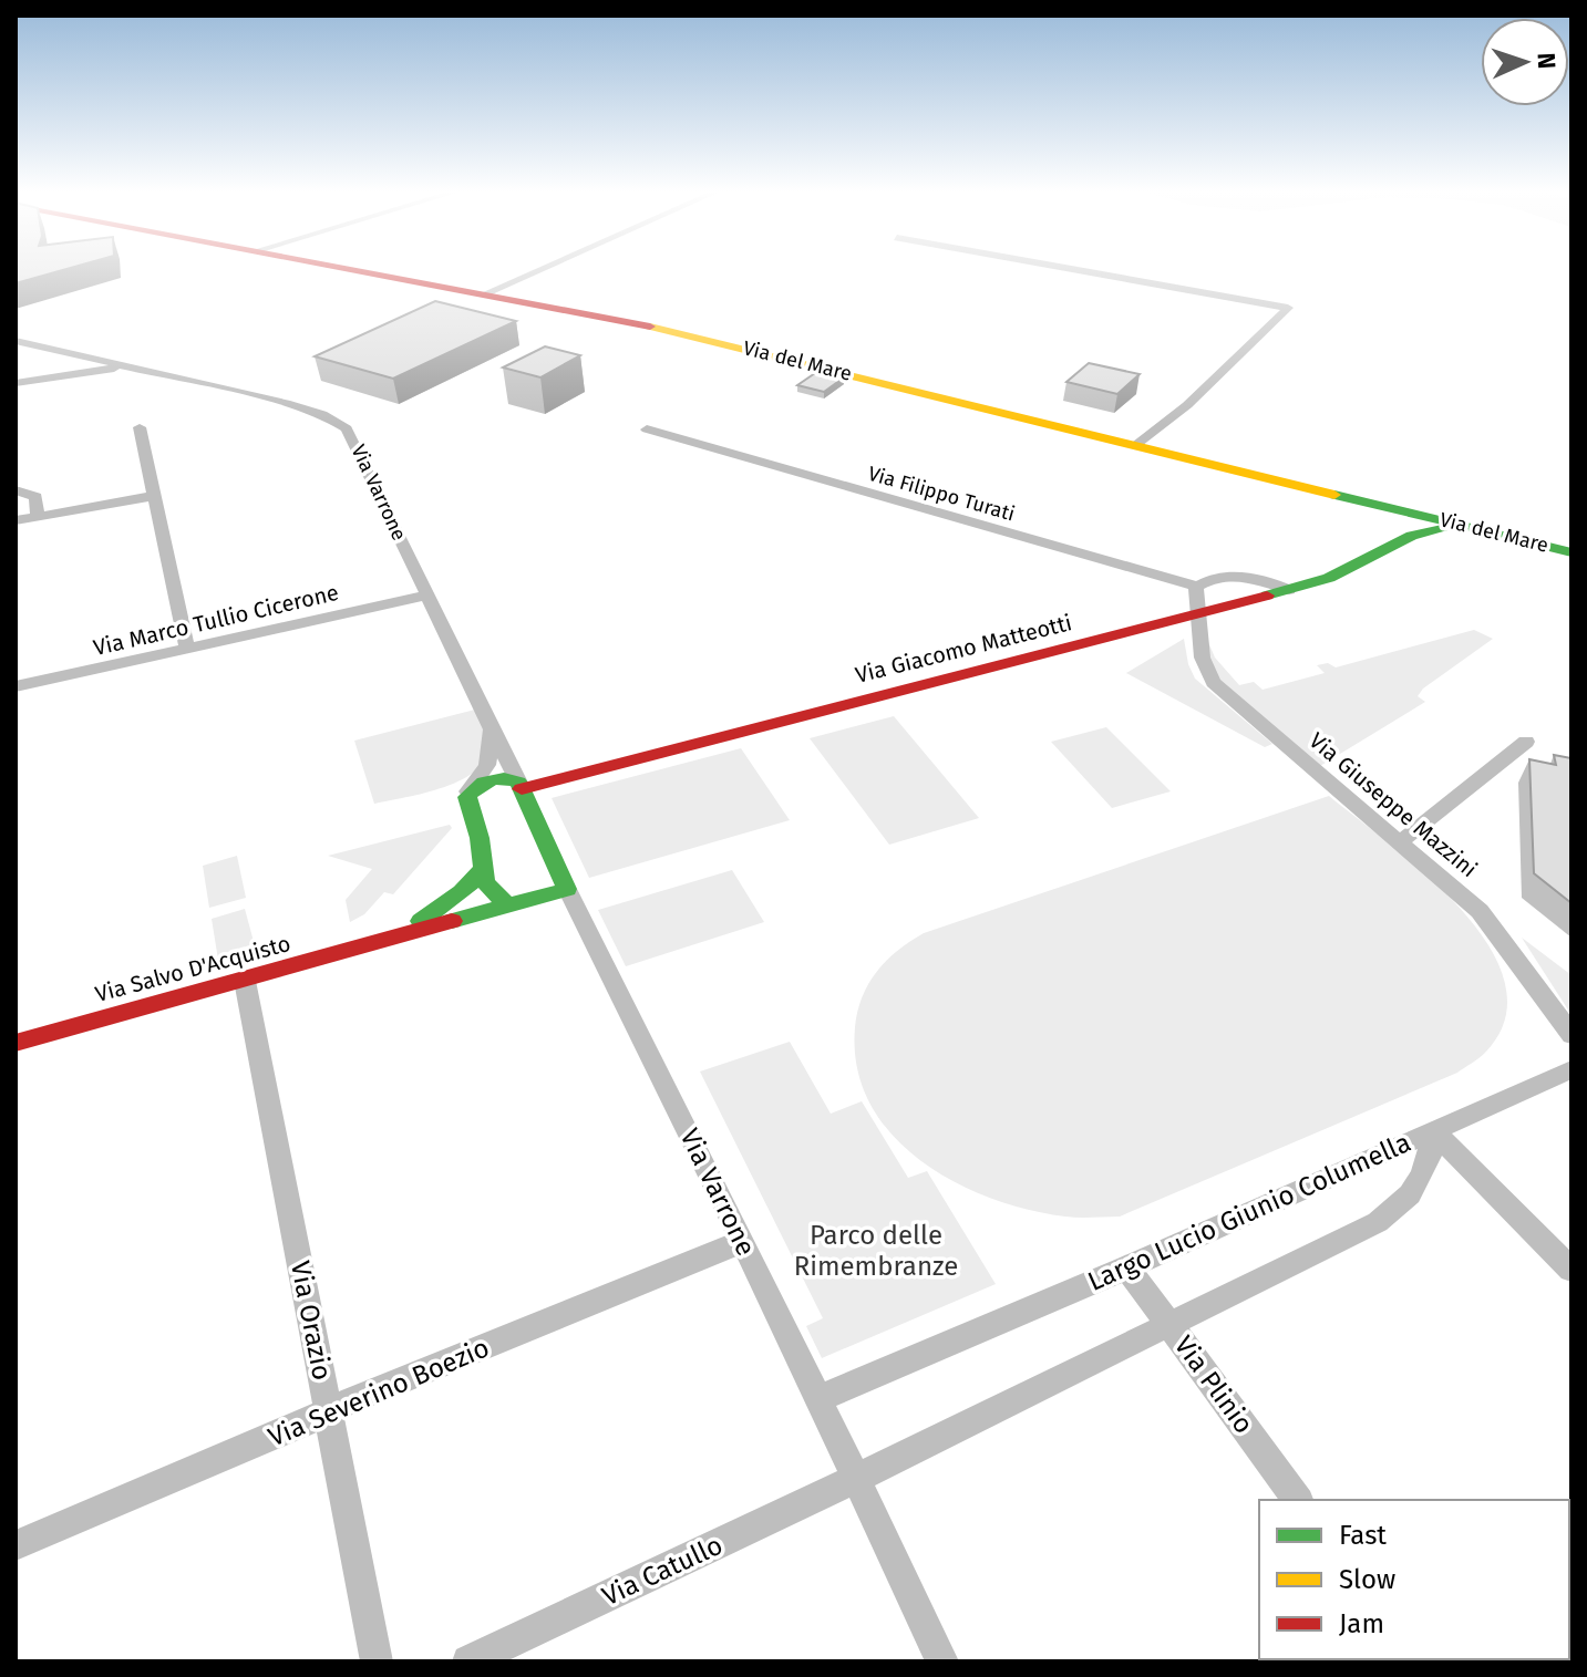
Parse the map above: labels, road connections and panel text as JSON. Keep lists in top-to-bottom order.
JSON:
{
  "streets": {
    "main road": [
      "Via del Mare",
      "Via Varrone",
      "Via Giacomo Matteotti",
      "Via Salvo D'Acquisto"
    ],
    "street": [
      "Via Filippo Turati",
      "Via Marco Tullio Cicerone",
      "Via Giuseppe Mazzini",
      "Largo Lucio Giunio Columella",
      "Via Orazio",
      "Via Plinio",
      "Via Severino Boezio",
      "Via Catullo"
    ]
  },
  "crossings": [
    ["Via del Mare", "Via Giacomo Matteotti"],
    ["Via Varrone", "Via Marco Tullio Cicerone"],
    ["Via Varrone", "Via Giacomo Matteotti"],
    ["Via Varrone", "Via Salvo D'Acquisto"],
    ["Via Varrone", "Largo Lucio Giunio Columella"],
    ["Via Varrone", "Via Severino Boezio"],
    ["Via Varrone", "Via Catullo"],
    ["Via Giacomo Matteotti", "Via Giuseppe Mazzini"],
    ["Via Salvo D'Acquisto", "Via Orazio"],
    ["Largo Lucio Giunio Columella", "Via Plinio"],
    ["Largo Lucio Giunio Columella", "Via Catullo"],
    ["Via Orazio", "Via Severino Boezio"]
  ],
  "parks": ["Parco delle Rimembranze"],
  "legend": ["Fast", "Slow", "Jam"],
  "north": "right"
}
